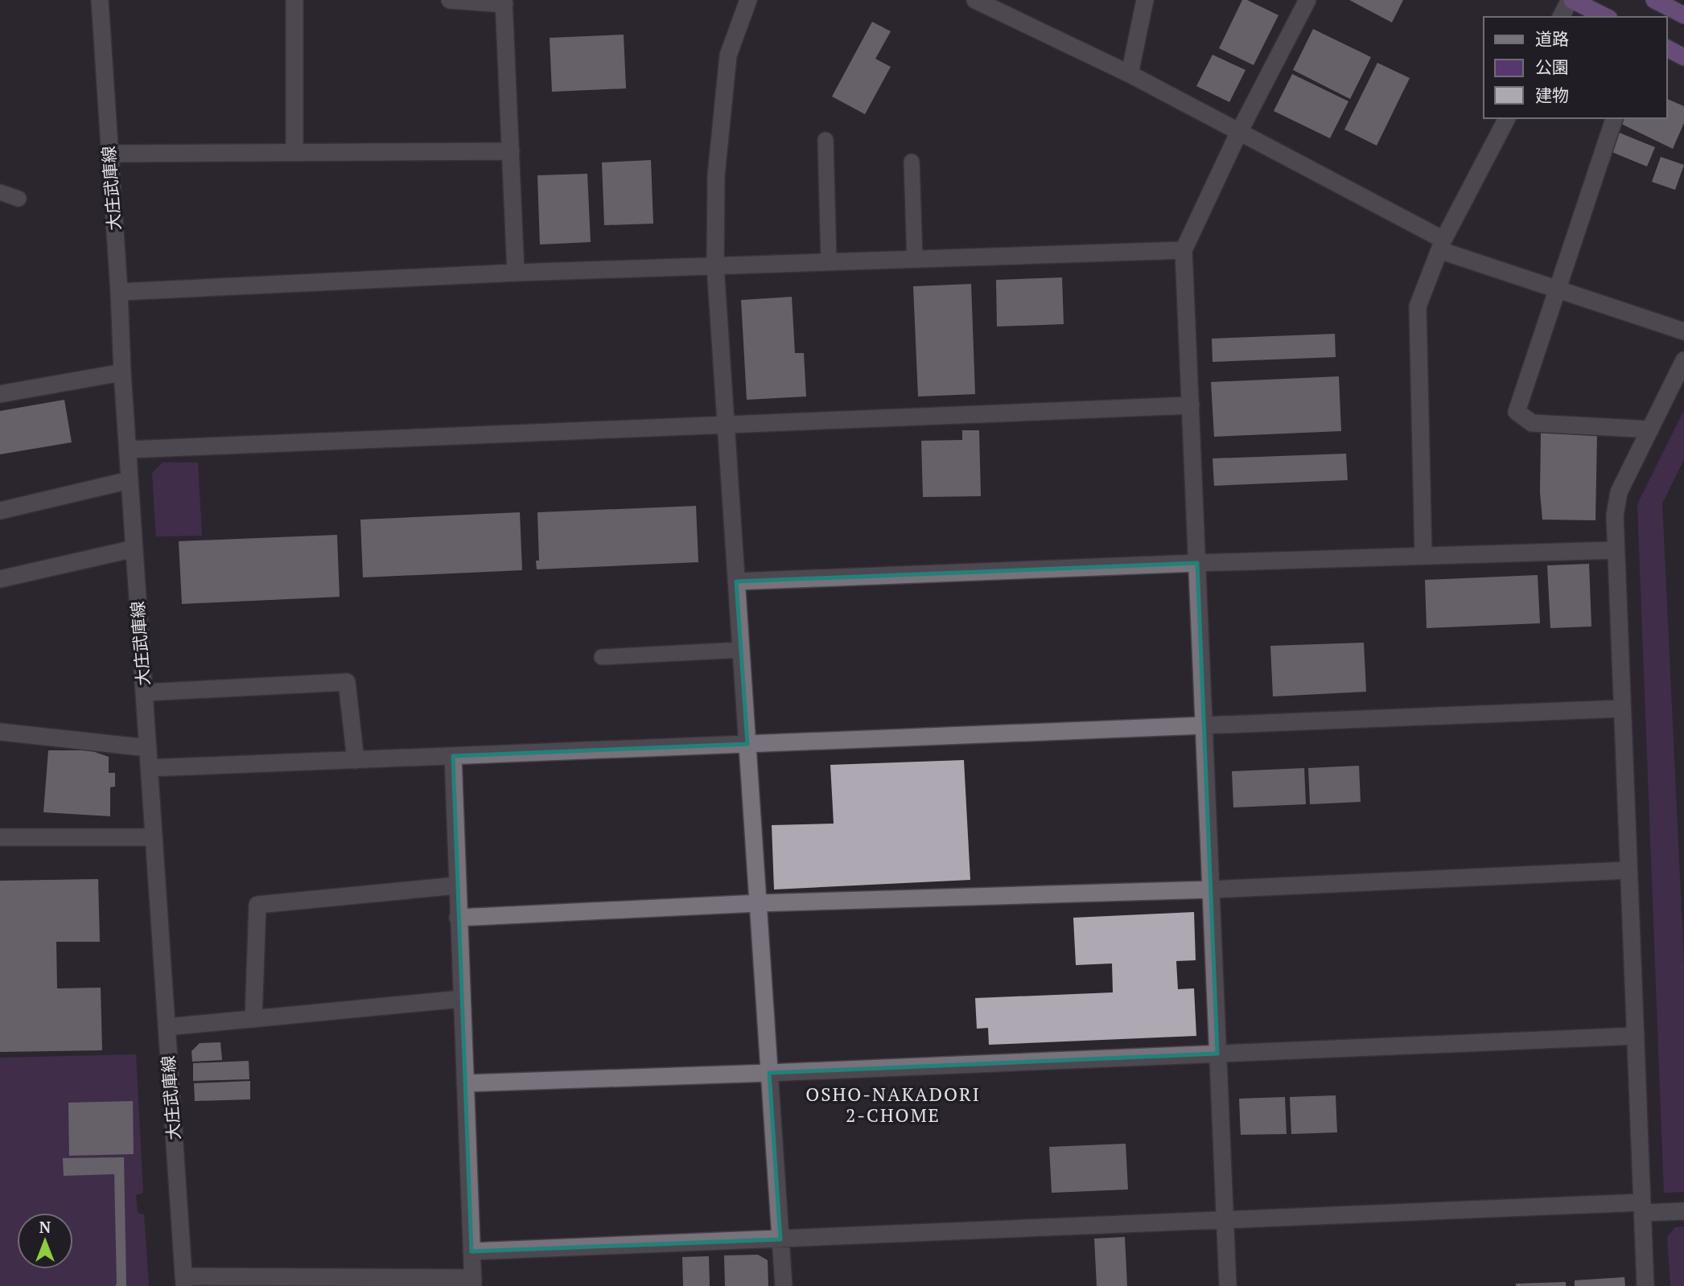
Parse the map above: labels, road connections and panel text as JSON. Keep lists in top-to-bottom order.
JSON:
{
  "streets": {
    "street": ["大庄武庫線"]
  },
  "districts": ["OSHO-NAKADORI 2-CHOME"],
  "legend": ["道路", "公園", "建物"],
  "north": "top"
}
